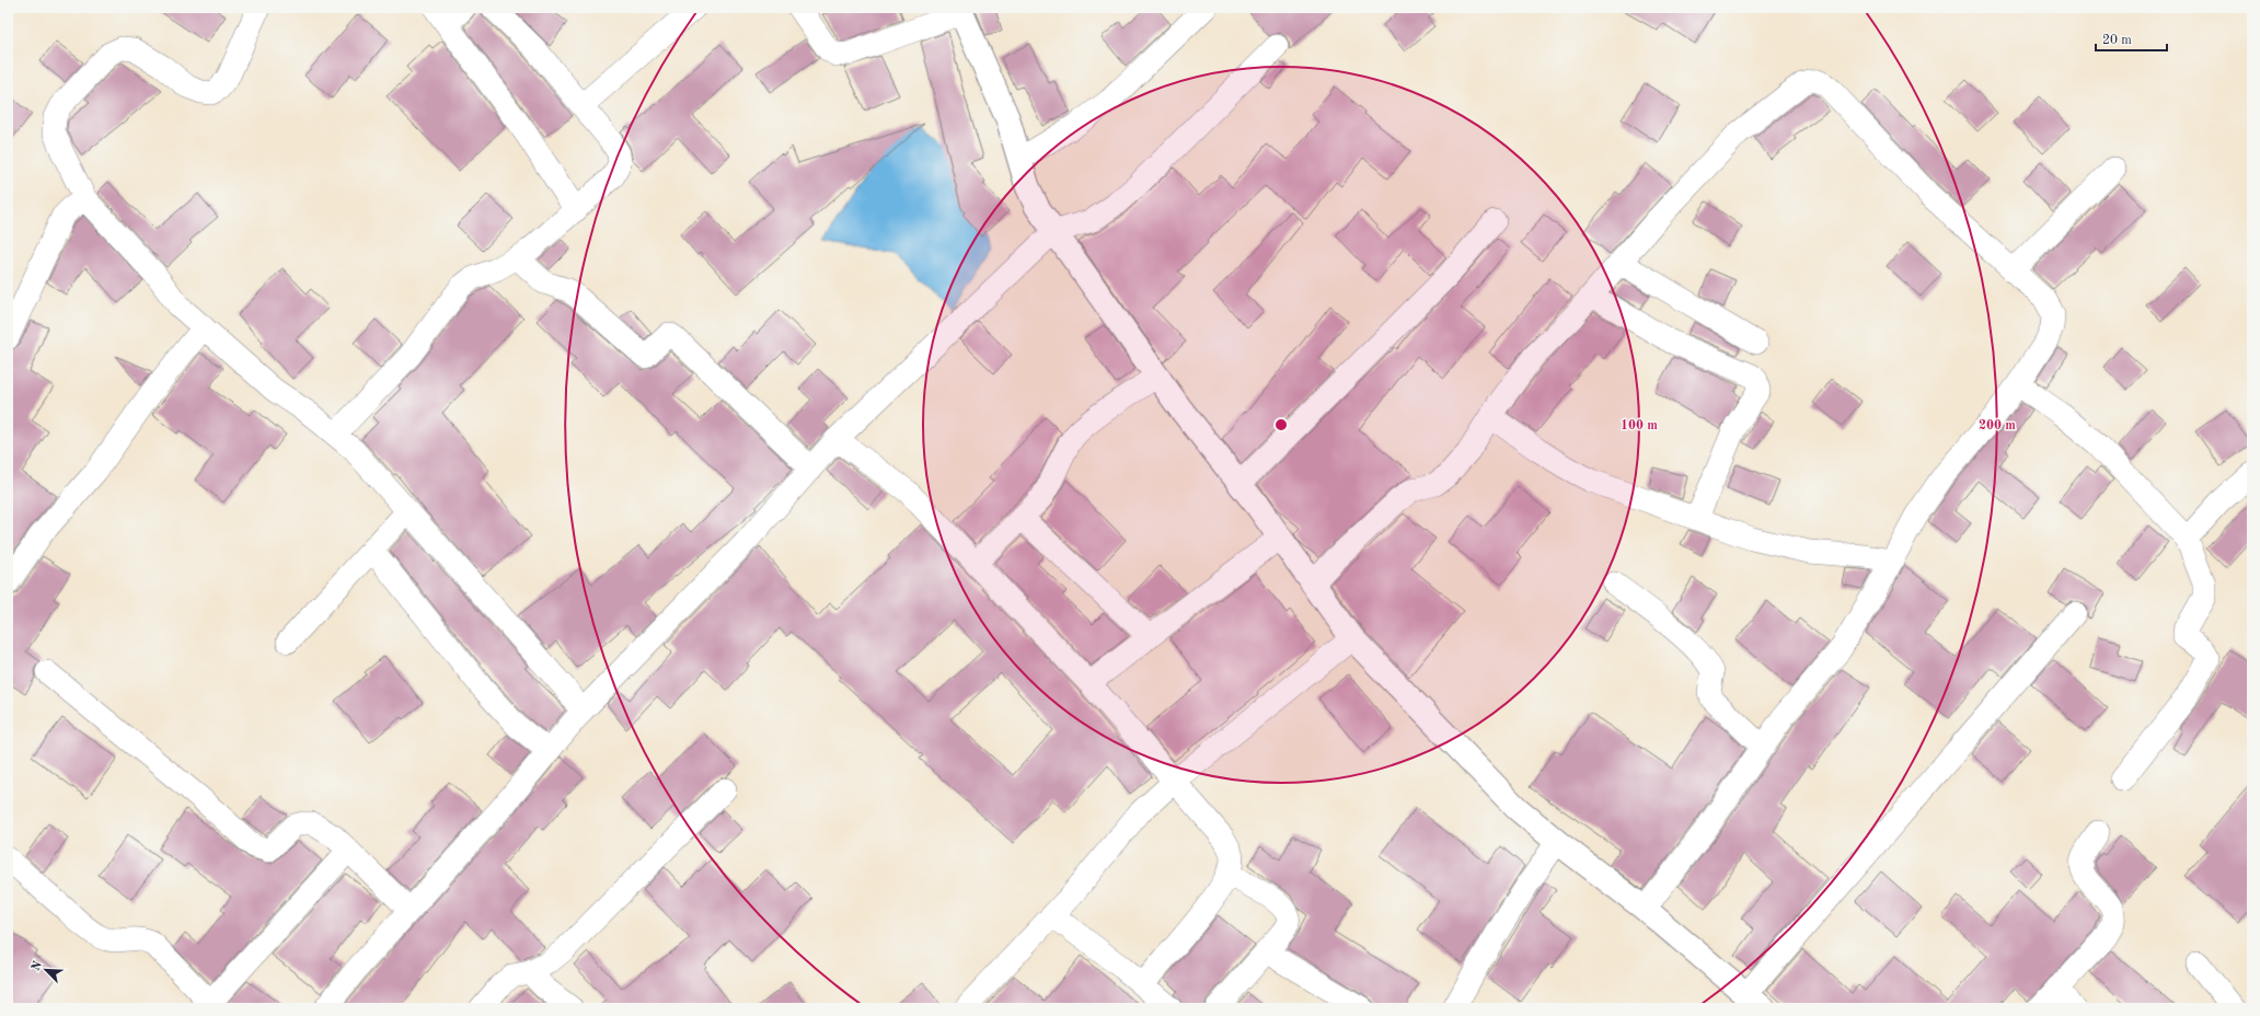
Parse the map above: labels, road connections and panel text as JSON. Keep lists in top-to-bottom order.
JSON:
{
  "scale_bar": "20 m",
  "north": "top left",
  "rings": ["100 m", "200 m"]
}
